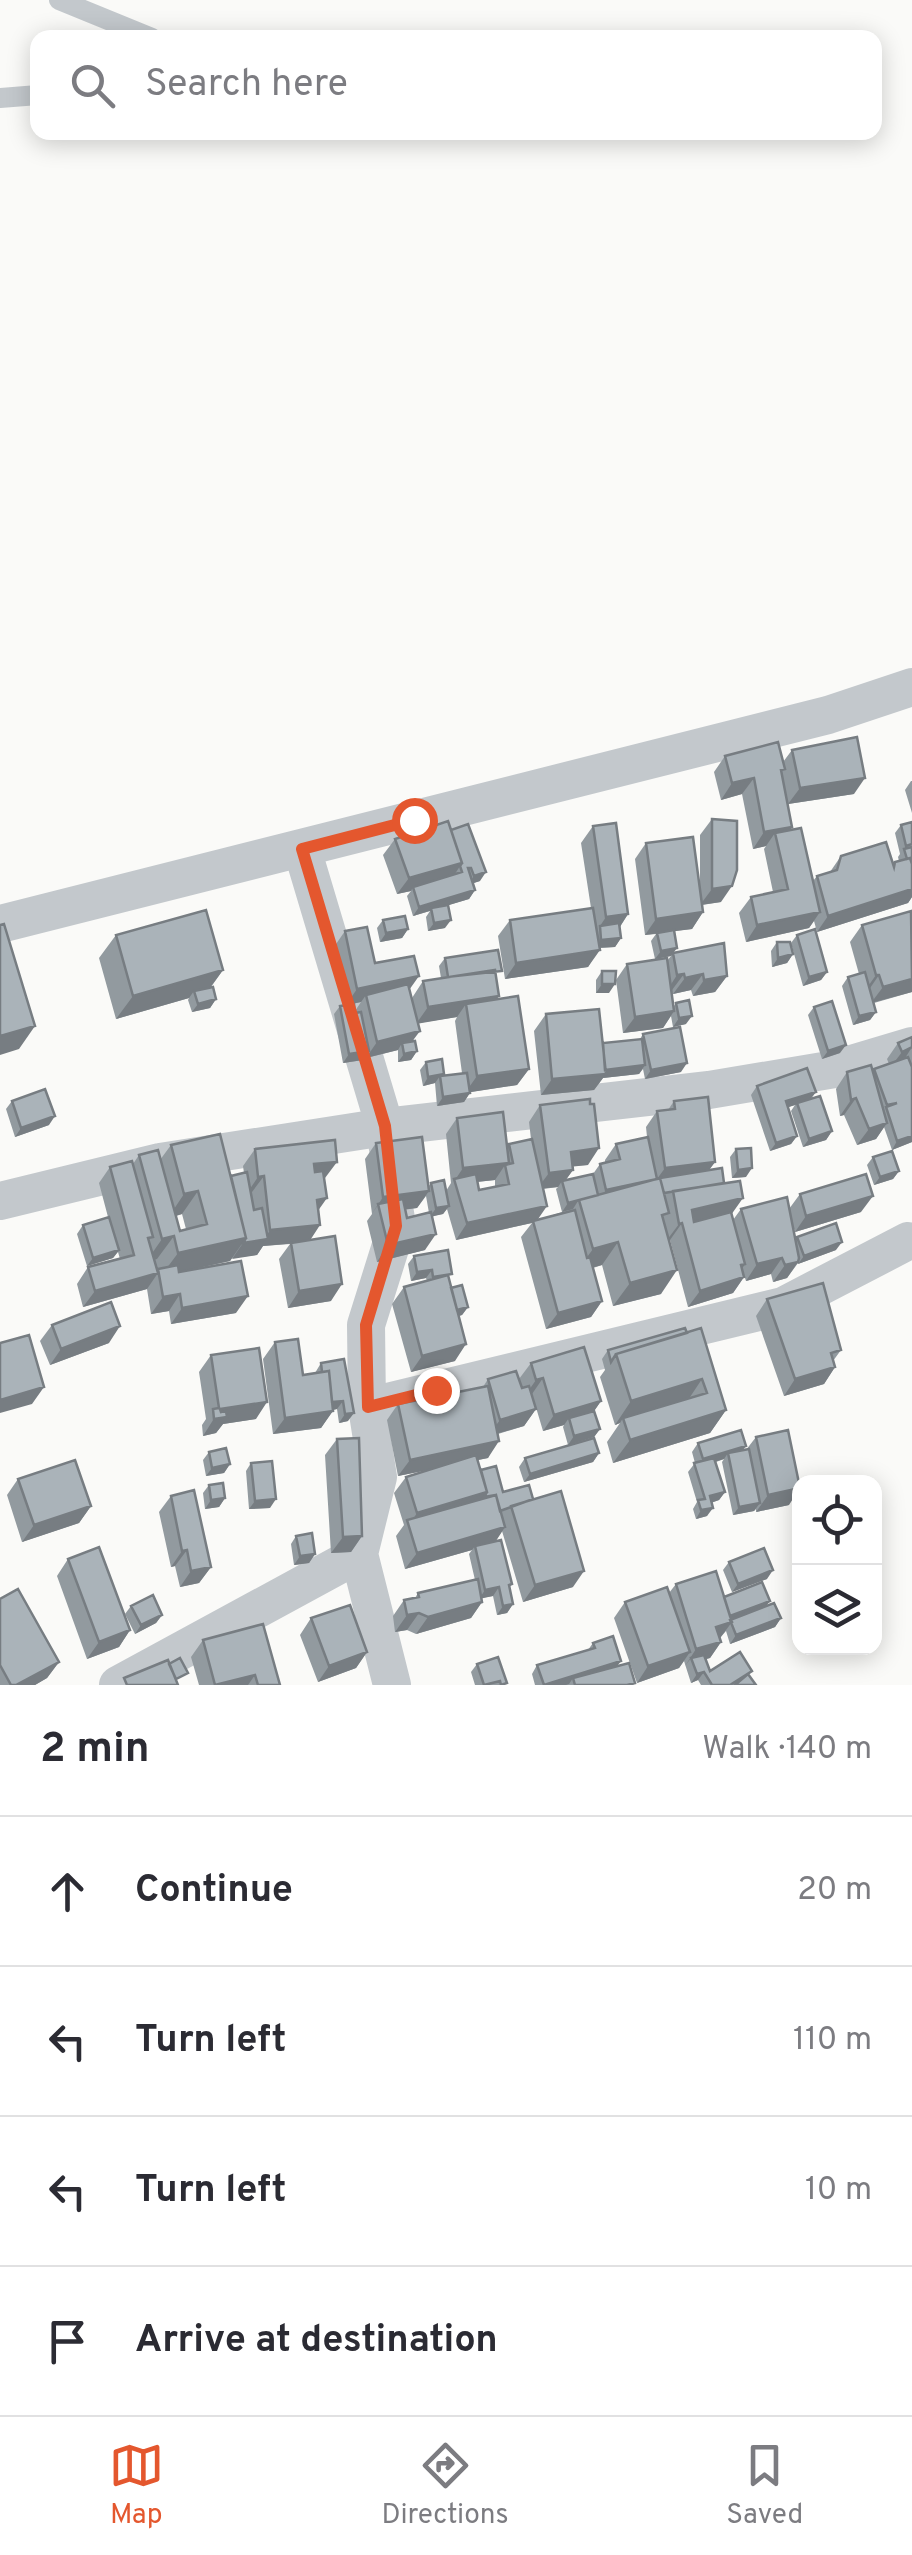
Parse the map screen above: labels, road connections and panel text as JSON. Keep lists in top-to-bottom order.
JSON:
{
  "page": {
    "search": "Search here",
    "heading": ["2 min", "Walk · 140 m"],
    "list": [
      ["Continue", "20 m"],
      ["Turn left", "110 m"],
      ["Turn left", "10 m"],
      "Arrive at destination"
    ],
    "nav": ["Map", "Directions", "Saved"]
  }
}
